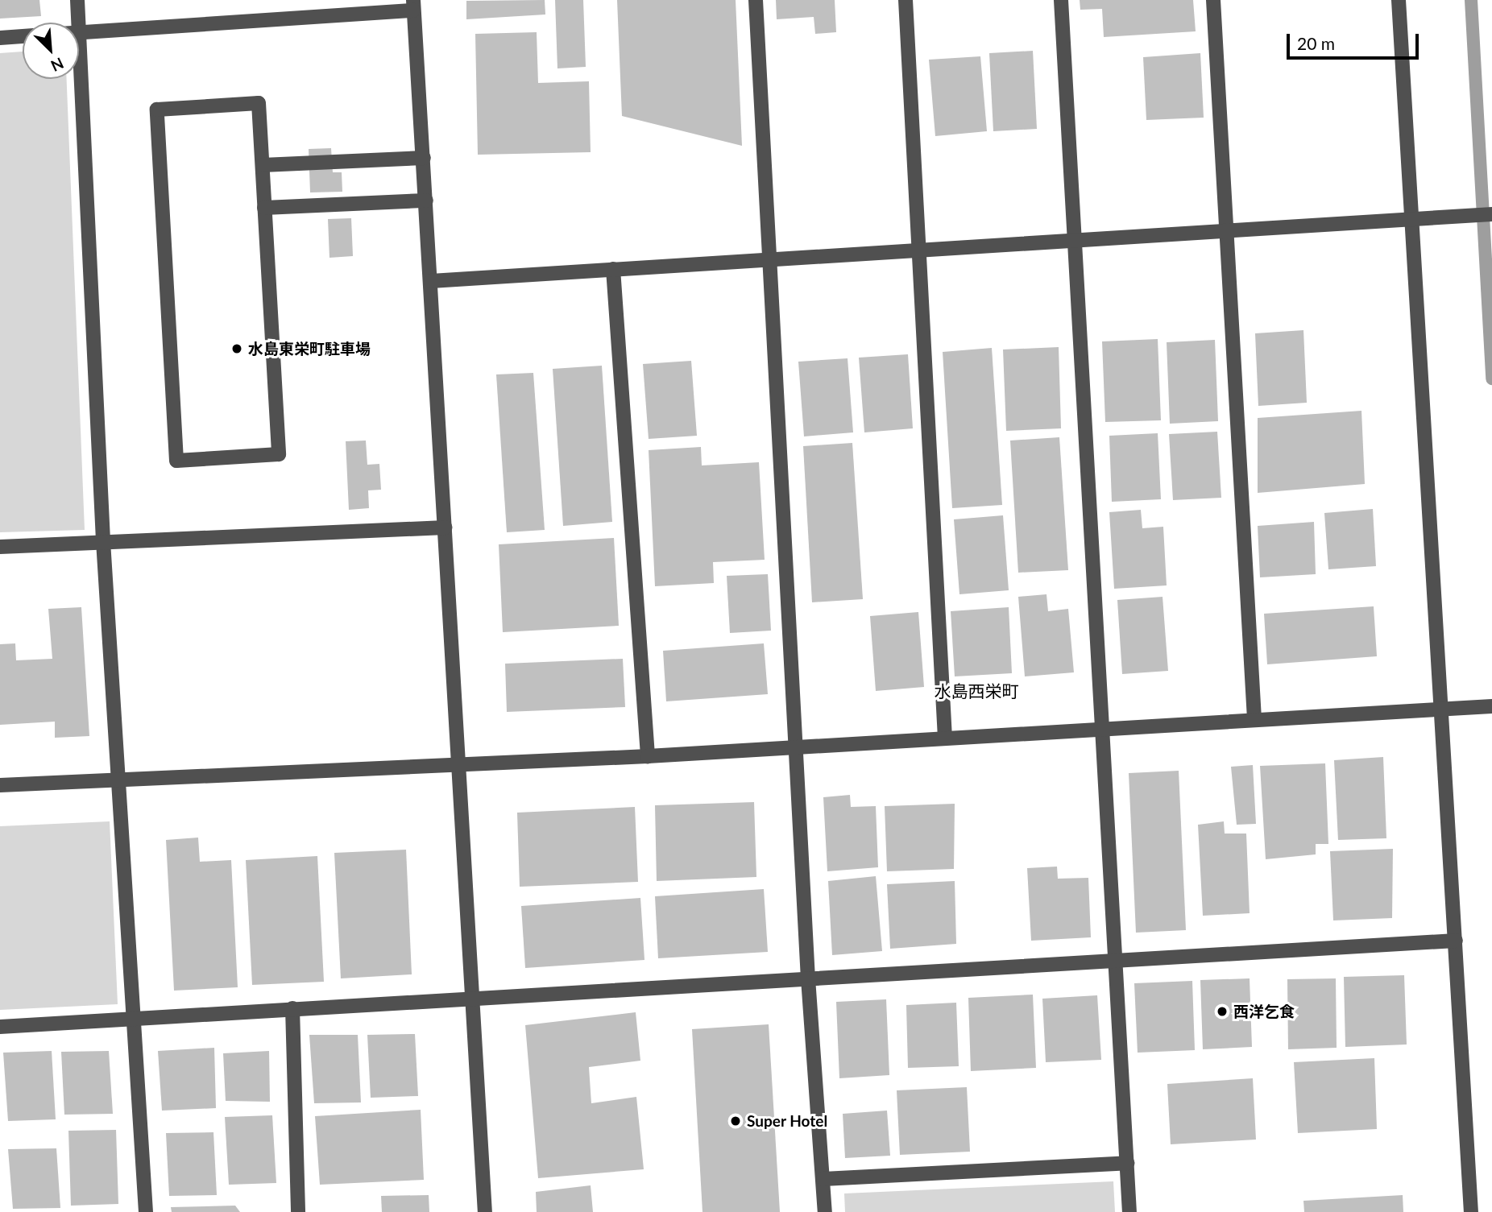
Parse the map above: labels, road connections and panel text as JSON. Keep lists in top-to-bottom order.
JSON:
{
  "districts": ["水島西栄町"],
  "places": ["水島東栄町駐車場", "西洋乞食", "Super Hotel"],
  "scale_bar": "20 m",
  "north": "bottom right"
}
